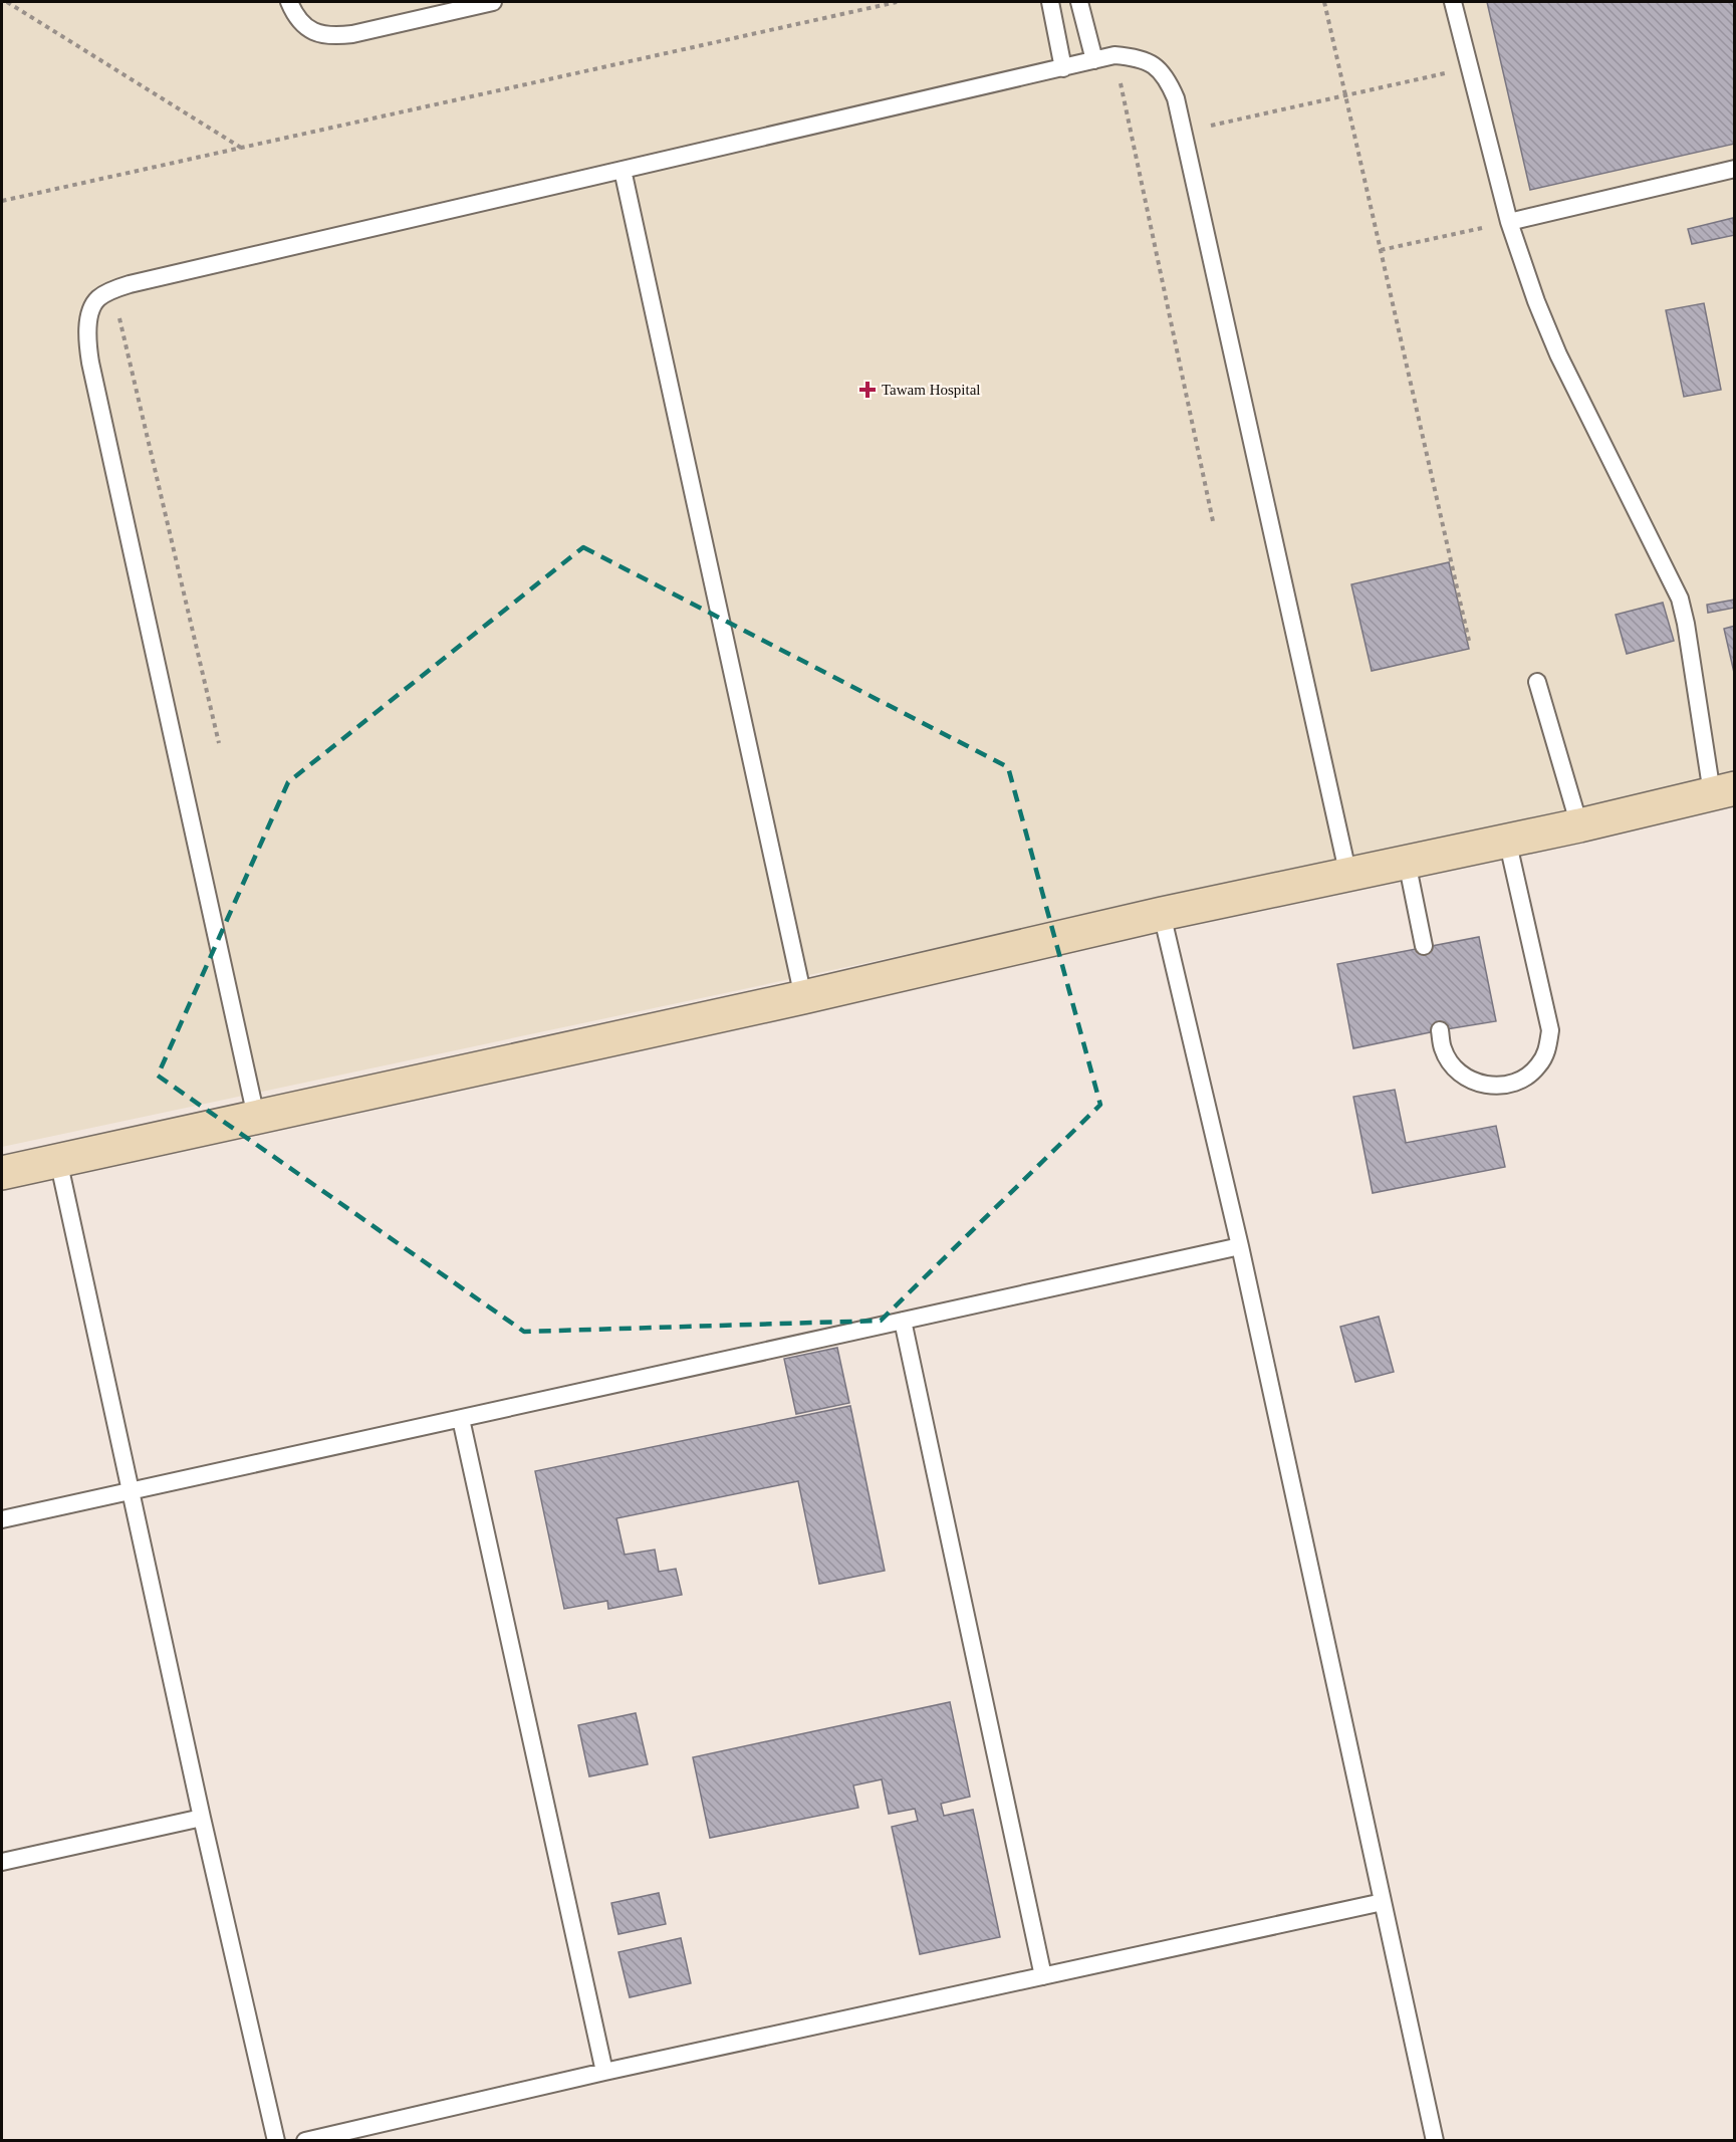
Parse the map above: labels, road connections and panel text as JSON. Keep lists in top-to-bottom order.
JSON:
{
  "places": {
    "health": ["Tawam Hospital"]
  }
}
